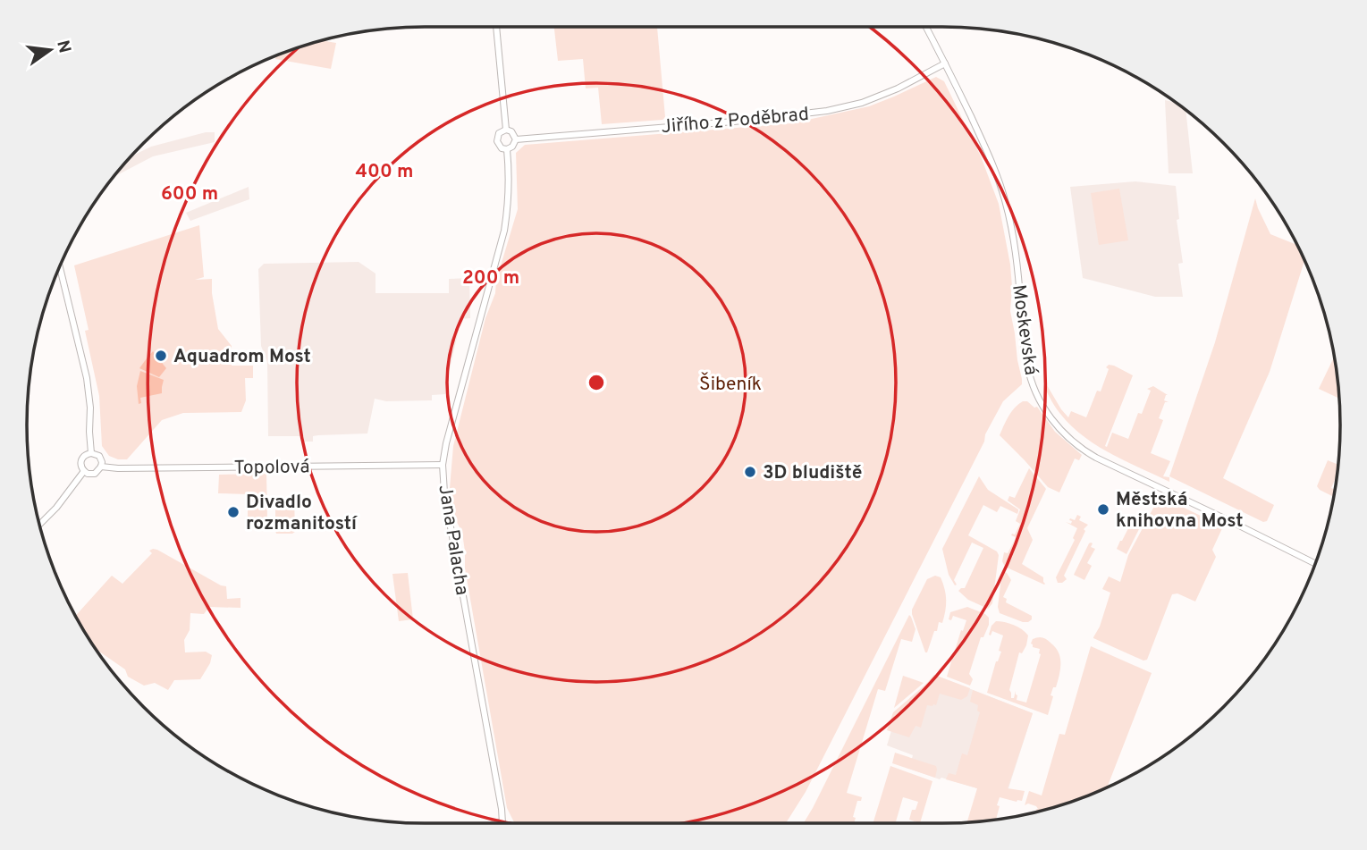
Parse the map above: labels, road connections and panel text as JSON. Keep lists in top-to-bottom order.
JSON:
{
  "streets": {
    "street": [
      "Jiřího z Poděbrad",
      "Moskevská",
      "Topolová",
      "Jana Palacha"
    ]
  },
  "crossings": [
    ["Jiřího z Poděbrad", "Moskevská"],
    ["Jiřího z Poděbrad", "Jana Palacha"],
    ["Topolová", "Jana Palacha"]
  ],
  "parks": ["Šibeník"],
  "places": [
    "Aquadrom Most",
    "3D bludiště",
    "Městská knihovna Most",
    "Divadlo rozmanitostí"
  ],
  "north": "right",
  "rings": ["400 m", "600 m", "200 m"]
}
